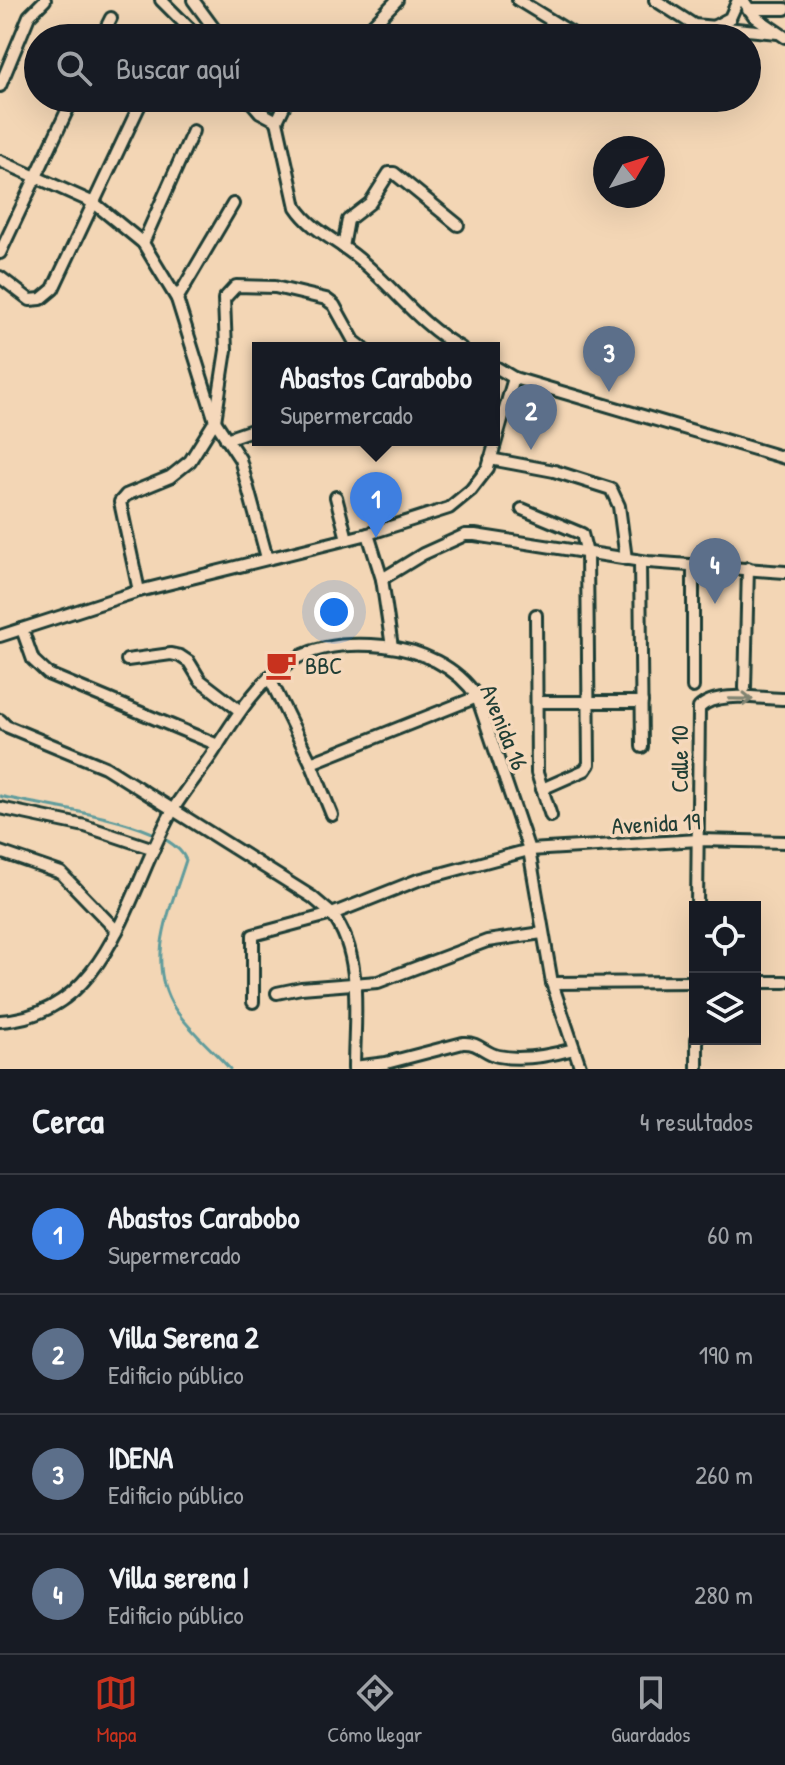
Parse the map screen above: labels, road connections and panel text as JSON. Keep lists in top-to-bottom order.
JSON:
{
  "streets": {
    "street": ["Avenida 16", "Calle 10", "Avenida 19"]
  },
  "crossings": [
    ["Avenida 16", "Avenida 19"],
    ["Calle 10", "Avenida 19"]
  ],
  "places": {
    "cafe": ["BBC"]
  },
  "north": "top right",
  "page": {
    "search": "Buscar aquí",
    "pins": [
      "3",
      "2",
      "1",
      "4"
    ],
    "popup": ["Abastos Carabobo", "Supermercado"],
    "heading": ["Cerca", "4 resultados"],
    "list": [
      {
        "mark": "1",
        "name": "Abastos Carabobo",
        "note": "Supermercado",
        "value": "60 m"
      },
      {
        "mark": "2",
        "name": "Villa Serena 2",
        "note": "Edificio público",
        "value": "190 m"
      },
      {
        "mark": "3",
        "name": "IDENA",
        "note": "Edificio público",
        "value": "260 m"
      },
      {
        "mark": "4",
        "name": "Villa serena I",
        "note": "Edificio público",
        "value": "280 m"
      }
    ],
    "nav": ["Mapa", "Cómo llegar", "Guardados"]
  }
}
